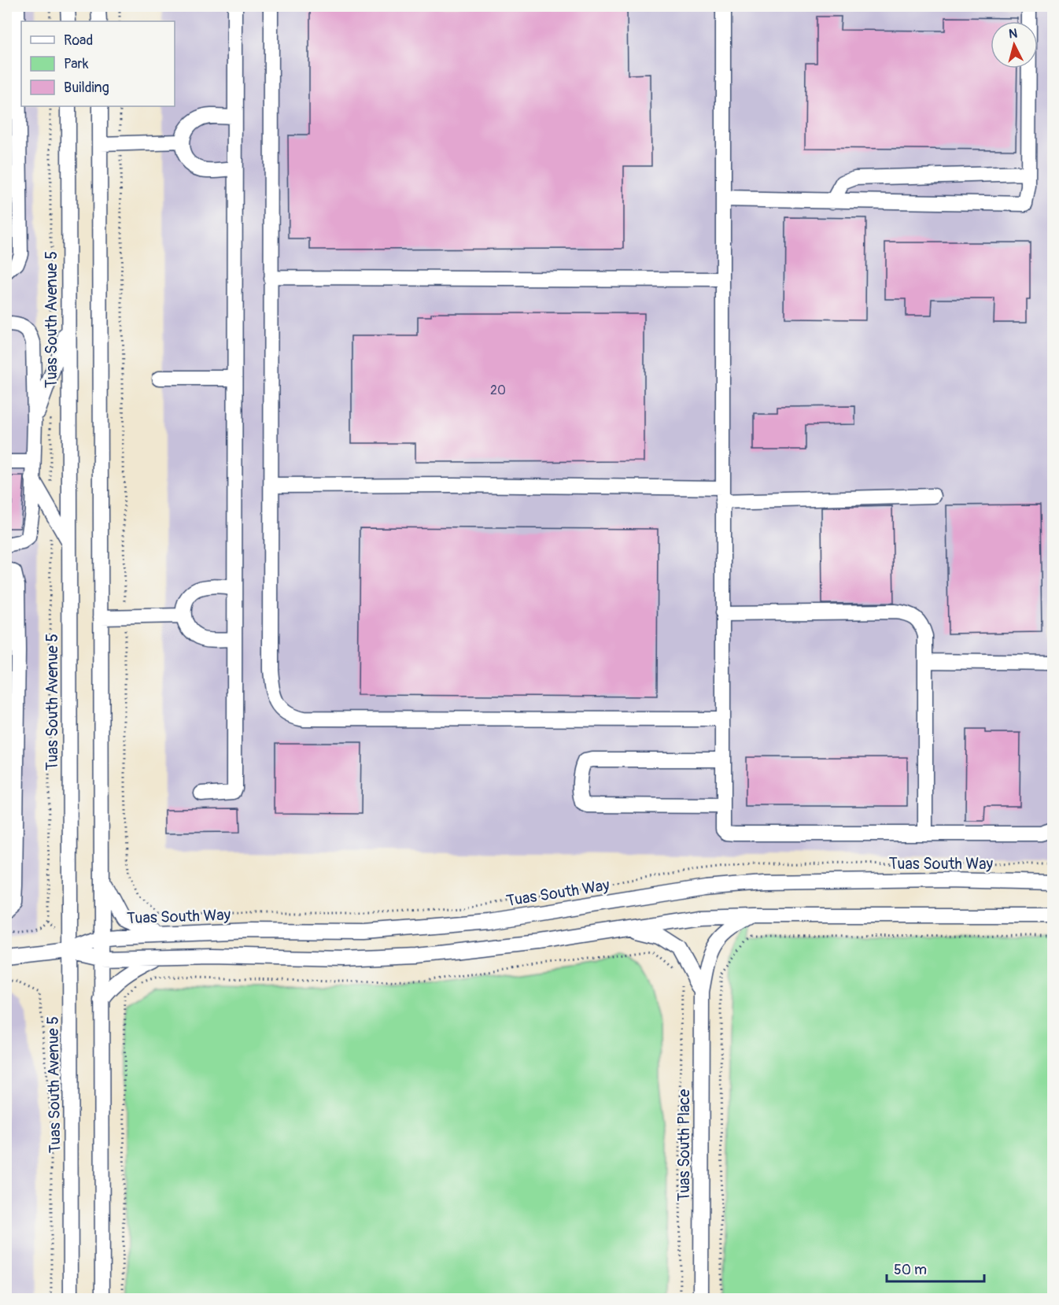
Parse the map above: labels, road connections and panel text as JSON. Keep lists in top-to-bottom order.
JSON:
{
  "streets": {
    "street": ["Tuas South Avenue 5", "Tuas South Way", "Tuas South Place"]
  },
  "crossings": [
    ["Tuas South Avenue 5", "Tuas South Way"],
    ["Tuas South Way", "Tuas South Place"]
  ],
  "house_numbers": ["20"],
  "legend": ["Road", "Park", "Building"],
  "scale_bar": "50 m",
  "north": "top"
}
